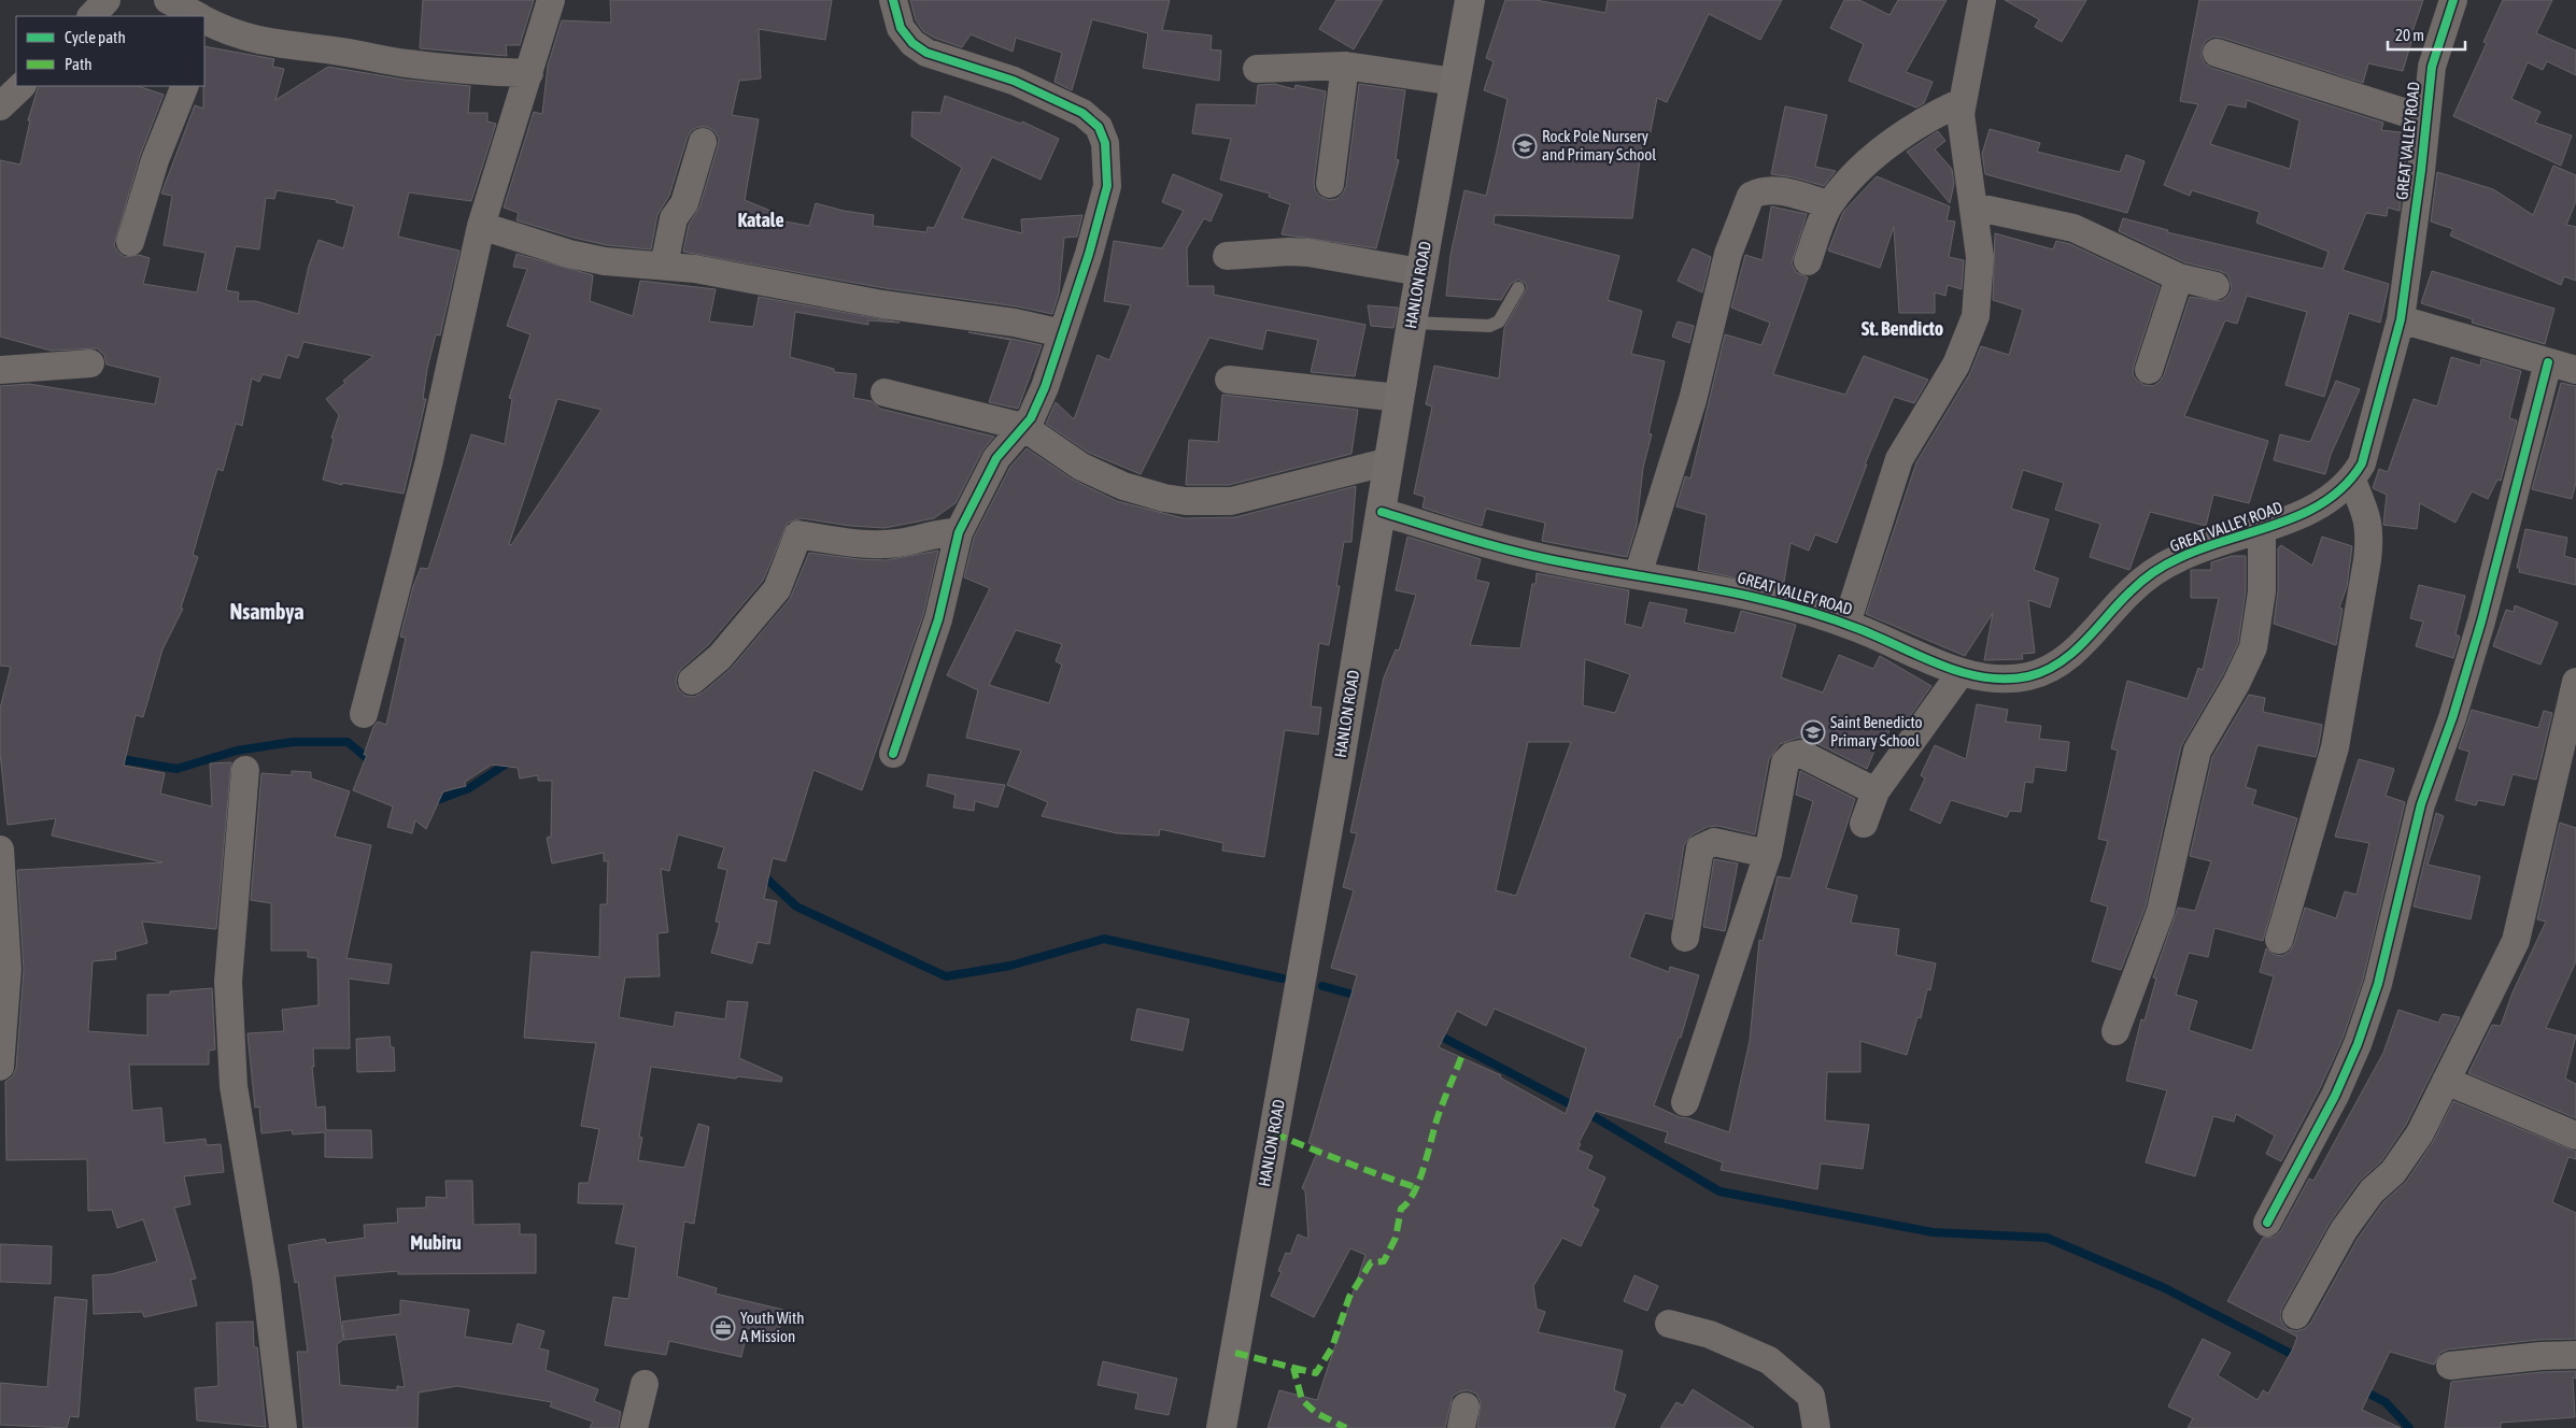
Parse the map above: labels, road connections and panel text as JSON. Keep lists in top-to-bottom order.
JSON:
{
  "streets": {
    "main road": ["HANLON ROAD"],
    "street": ["GREAT VALLEY ROAD"]
  },
  "crossings": [
    ["GREAT VALLEY ROAD", "HANLON ROAD"]
  ],
  "districts": [
    "Katale",
    "St. Bendicto",
    "Nsambya",
    "Mubiru"
  ],
  "places": {
    "school or university": ["Rock Pole Nursery and Primary School", "Saint Benedicto Primary School"],
    "office": ["Youth With A Mission"]
  },
  "legend": ["Cycle path", "Path"],
  "scale_bar": "20 m"
}
